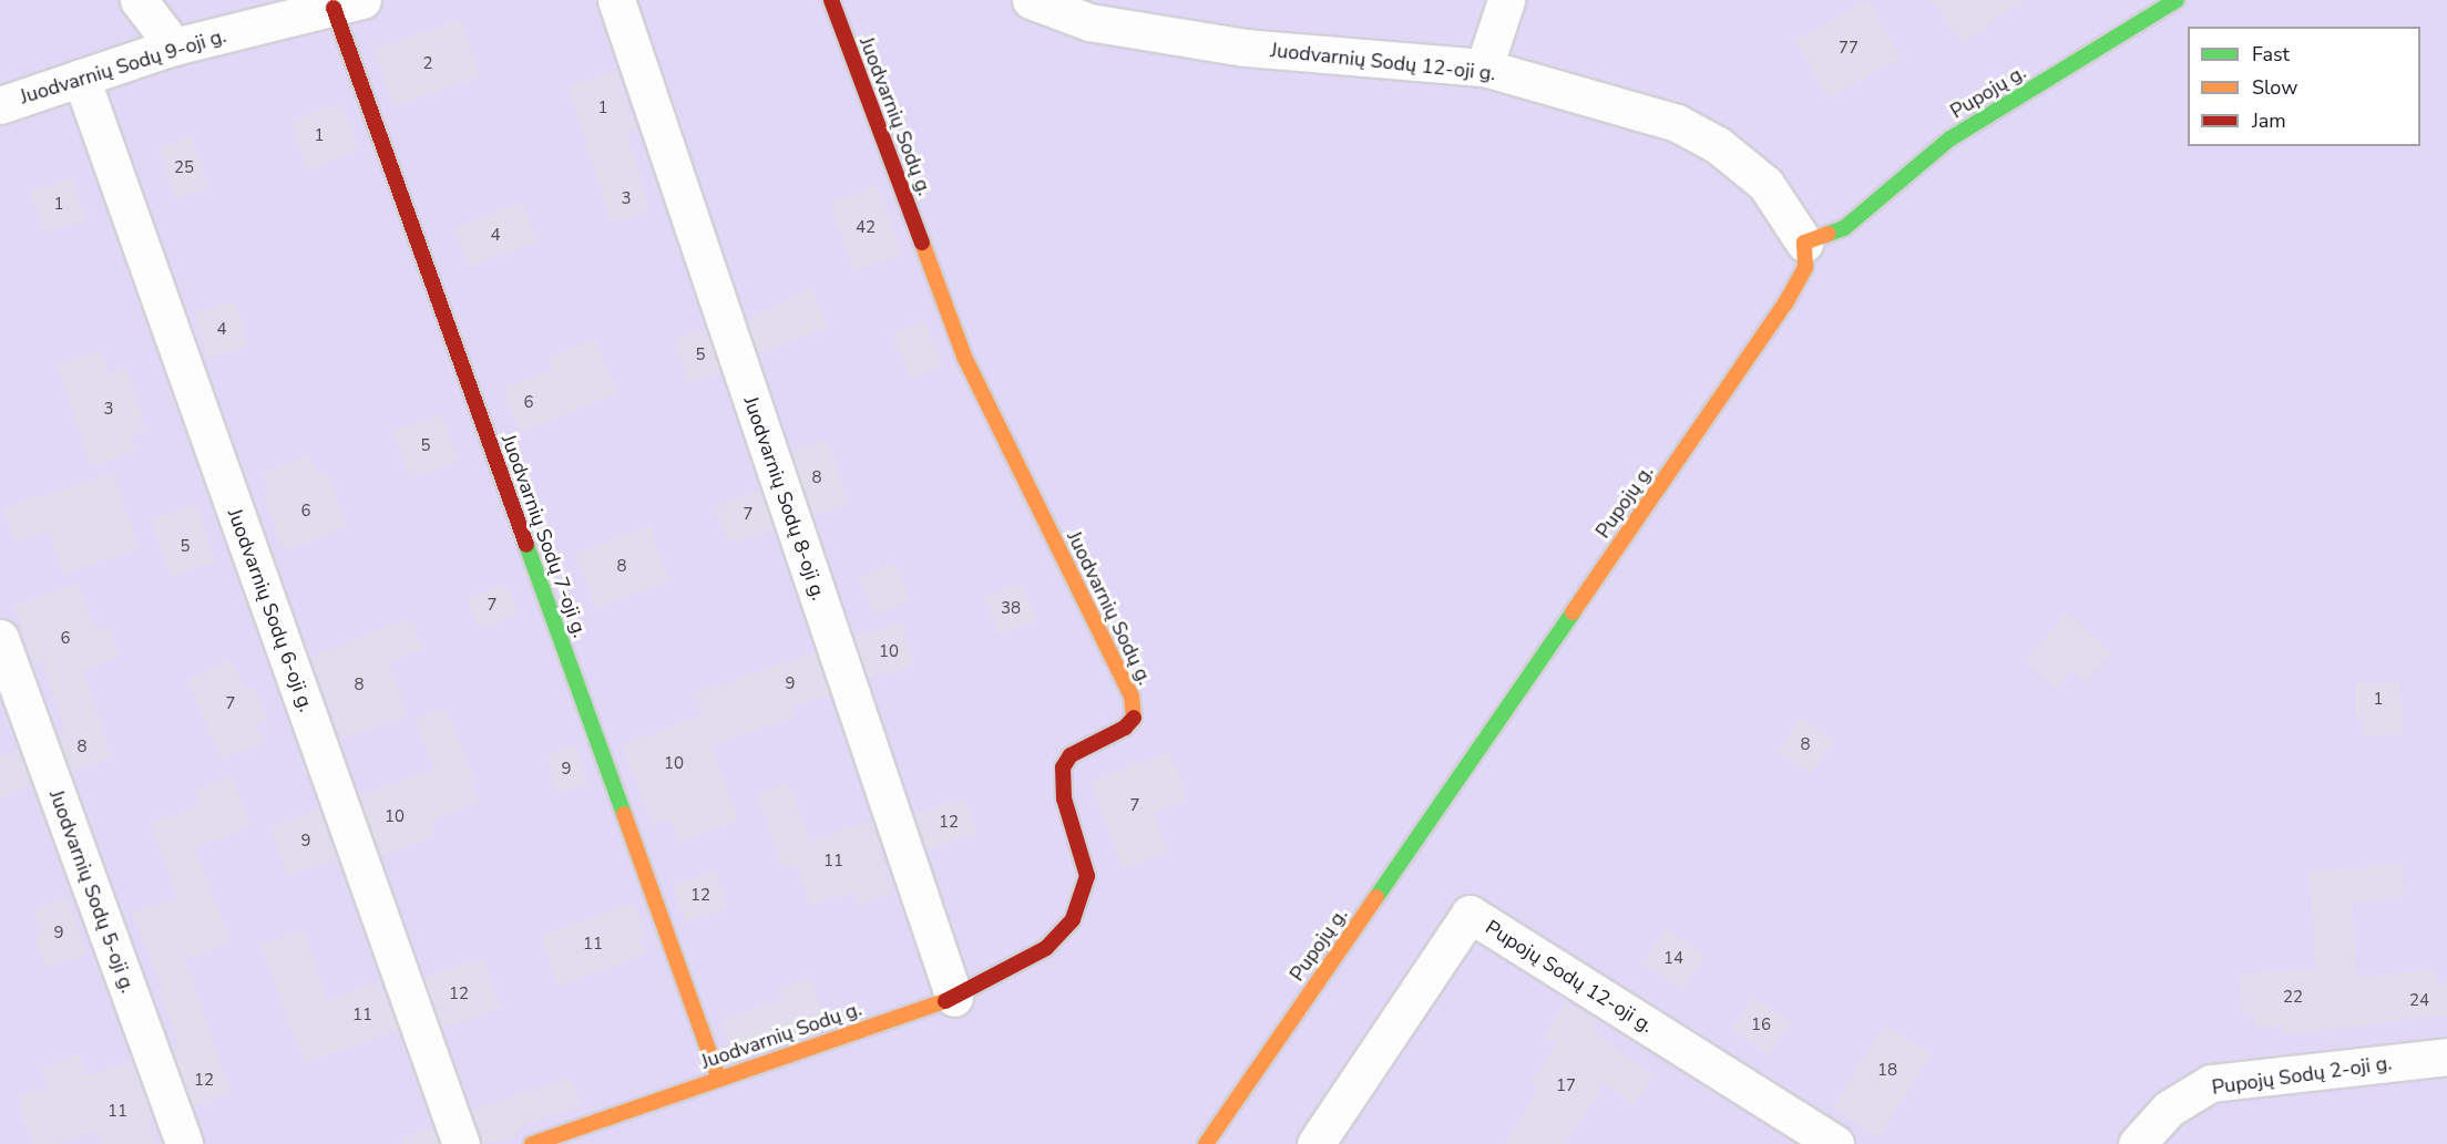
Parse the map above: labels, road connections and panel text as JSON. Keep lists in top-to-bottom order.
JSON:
{
  "streets": {
    "street": [
      "Juodvarnių Sodų 12-oji g.",
      "Juodvarnių Sodų 9-oji g.",
      "Pupojų g.",
      "Juodvarnių Sodų g.",
      "Juodvarnių Sodų 8-oji g.",
      "Juodvarnių Sodų 7-oji g.",
      "Juodvarnių Sodų 6-oji g.",
      "Juodvarnių Sodų 5-oji g.",
      "Pupojų Sodų 12-oji g.",
      "Pupojų Sodų 2-oji g."
    ]
  },
  "crossings": [
    ["Juodvarnių Sodų 12-oji g.", "Pupojų g."],
    ["Juodvarnių Sodų 9-oji g.", "Juodvarnių Sodų 7-oji g."],
    ["Juodvarnių Sodų 9-oji g.", "Juodvarnių Sodų 6-oji g."],
    ["Juodvarnių Sodų g.", "Juodvarnių Sodų 8-oji g."],
    ["Juodvarnių Sodų g.", "Juodvarnių Sodų 7-oji g."]
  ],
  "house_numbers": [
    "77",
    "2",
    "1",
    "1",
    "25",
    "3",
    "1",
    "42",
    "4",
    "4",
    "5",
    "6",
    "3",
    "5",
    "8",
    "6",
    "7",
    "5",
    "8",
    "7",
    "38",
    "6",
    "10",
    "9",
    "8",
    "1",
    "7",
    "8",
    "8",
    "10",
    "9",
    "7",
    "10",
    "12",
    "9",
    "11",
    "12",
    "9",
    "11",
    "14",
    "12",
    "22",
    "24",
    "11",
    "16",
    "18",
    "12",
    "17",
    "11"
  ],
  "legend": ["Fast", "Slow", "Jam"]
}
